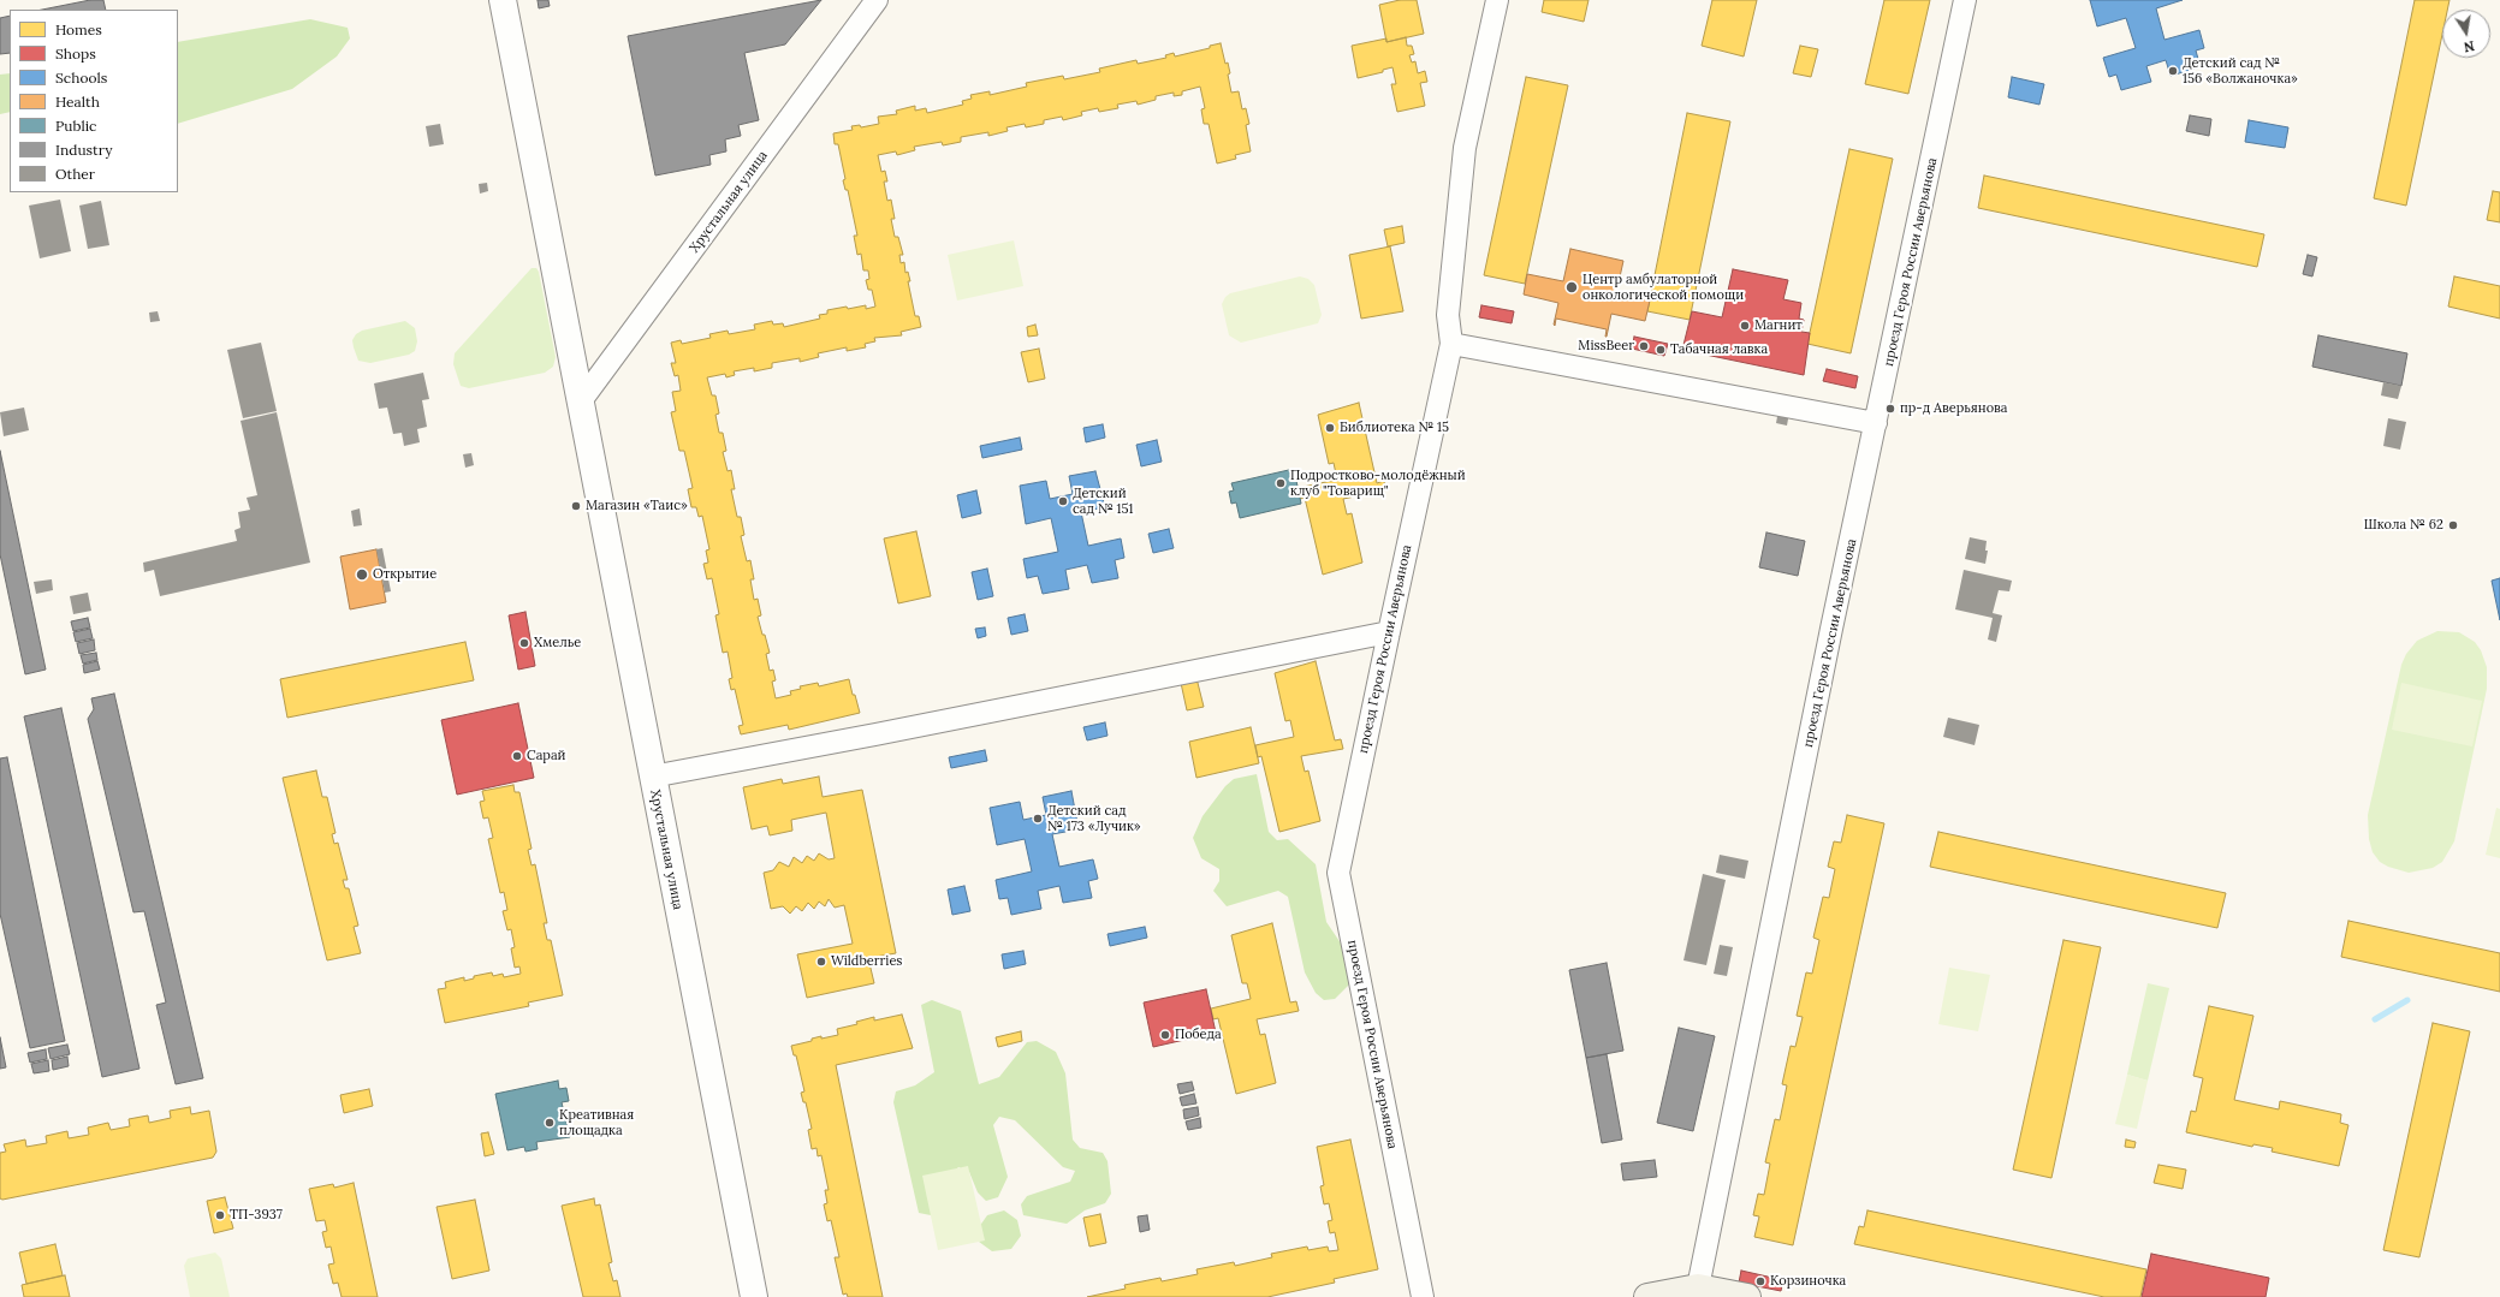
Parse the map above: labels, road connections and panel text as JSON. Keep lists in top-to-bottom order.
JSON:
{
  "streets": {
    "street": ["Хрустальная улица", "проезд Героя России Аверьянова"]
  },
  "places": [
    "Детский сад № 156 «Волжаночка»",
    "Центр амбулаторной онкологической помощи",
    "Магнит",
    "MissBeer",
    "Табачная лавка",
    "пр-д Аверьянова",
    "Библиотека № 15",
    "Подростково-молодёжный клуб \"Товарищ\"",
    "Детский сад № 151",
    "Магазин «Таис»",
    "Школа № 62",
    "Открытие",
    "Хмелье",
    "Сарай",
    "Детский сад № 173 «Лучик»",
    "Wildberries",
    "Победа",
    "Креативная площадка",
    "ТП-3937",
    "Корзиночка"
  ],
  "legend": [
    "Homes",
    "Shops",
    "Schools",
    "Health",
    "Public",
    "Industry",
    "Other"
  ],
  "north": "bottom"
}
